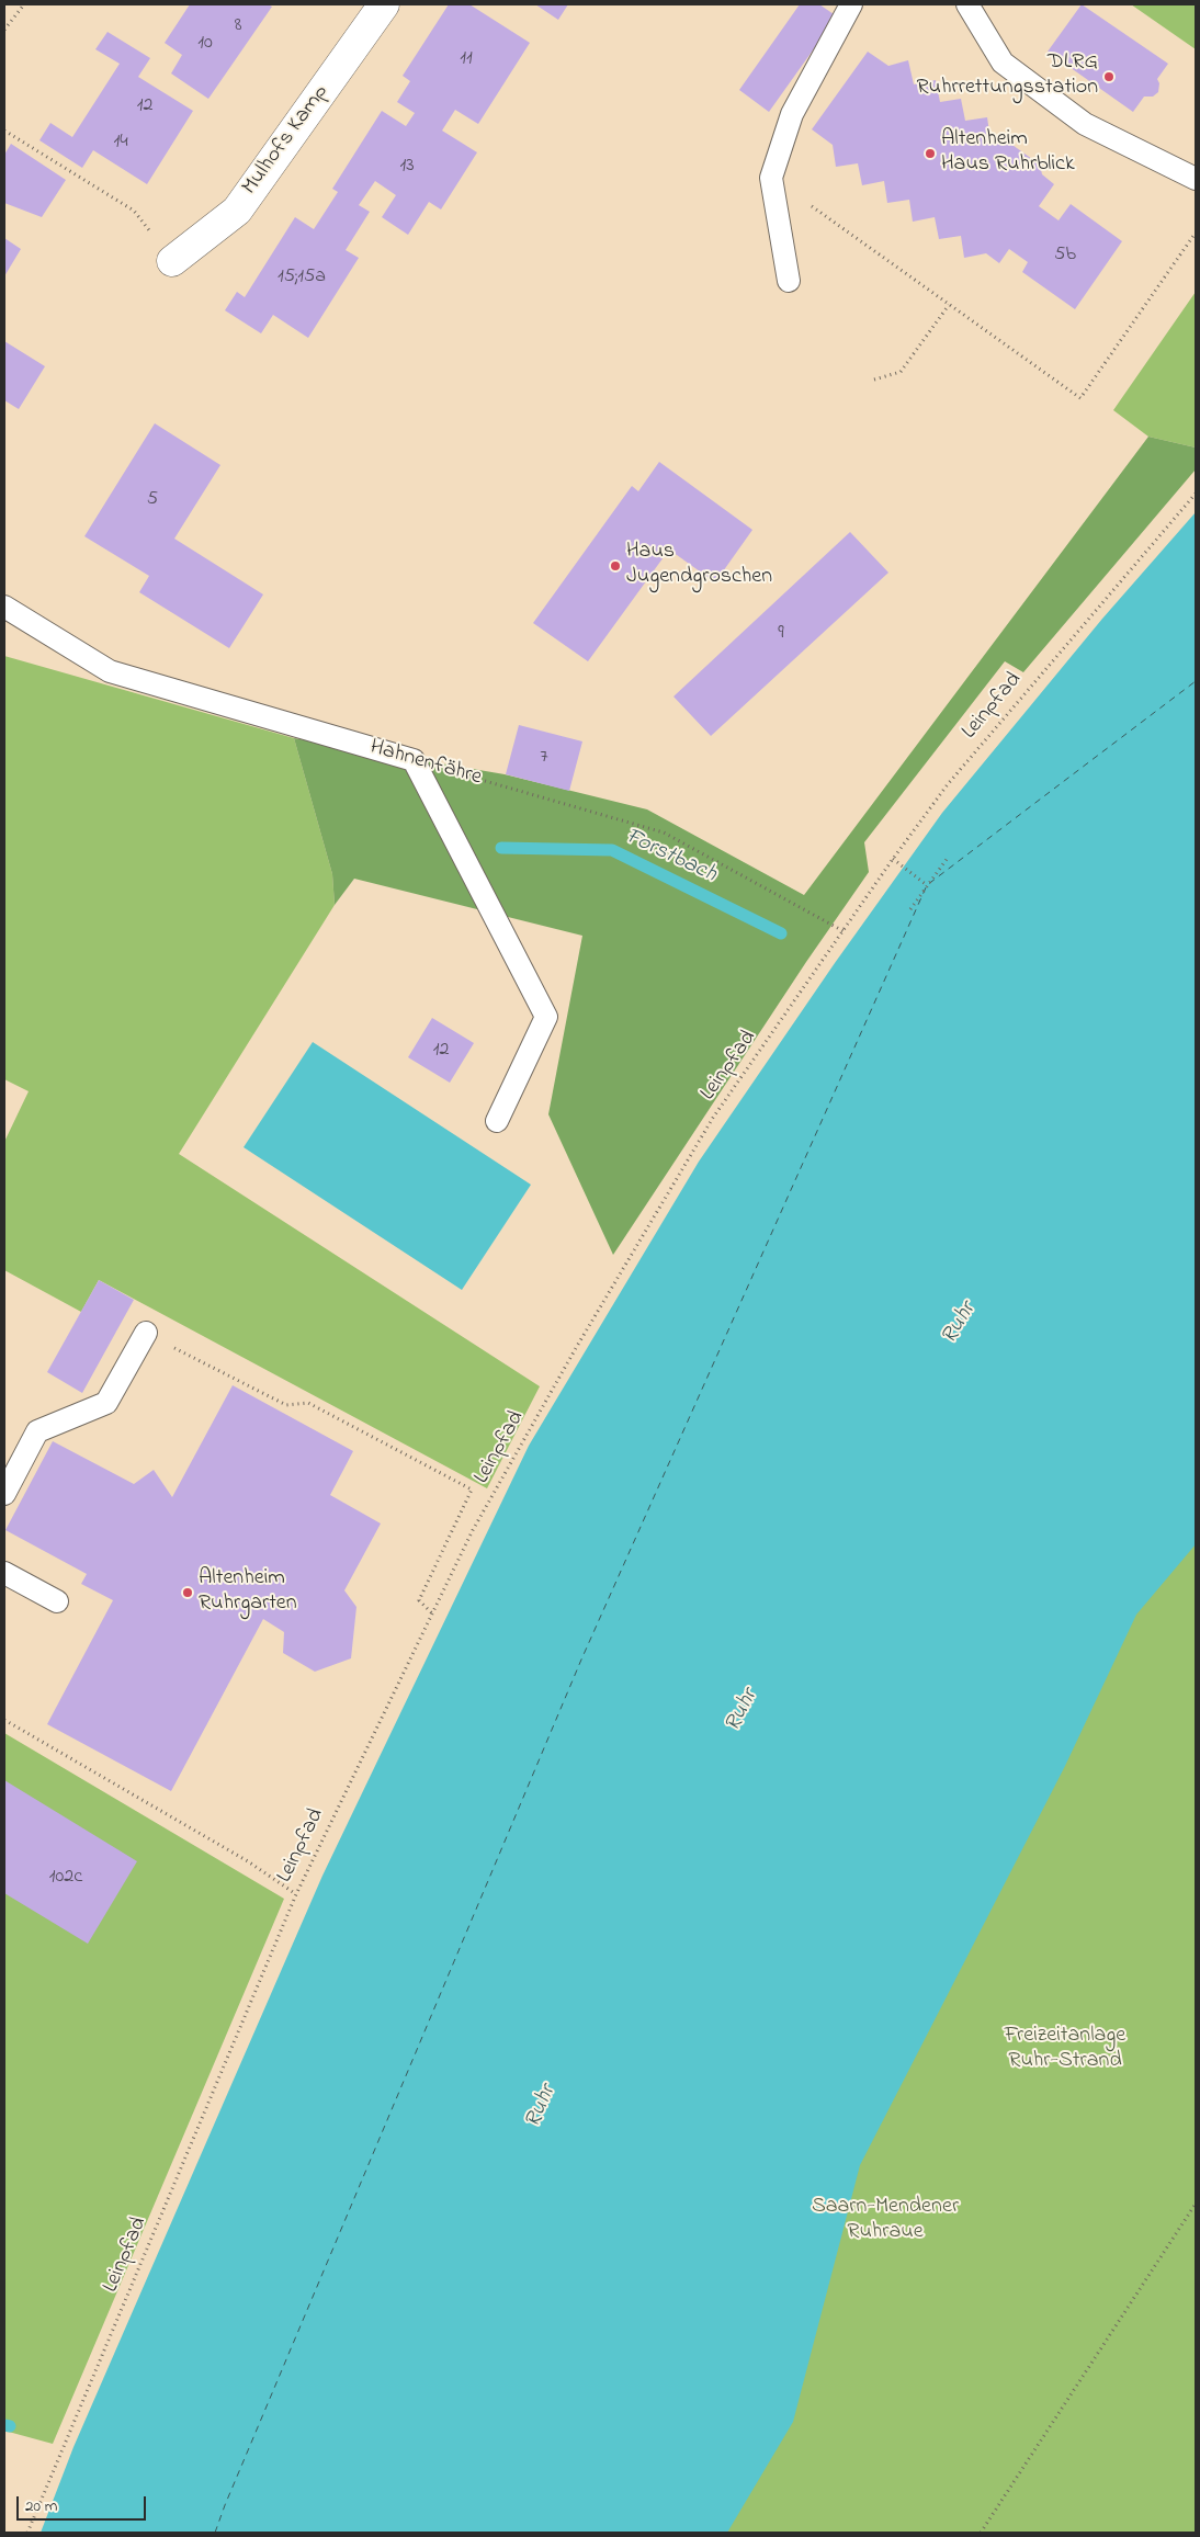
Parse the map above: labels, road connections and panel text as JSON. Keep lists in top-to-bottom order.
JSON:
{
  "streets": {
    "street": ["Mulhofs Kamp"],
    "lane": ["Hahnenfähre"],
    "path": ["Leinpfad"]
  },
  "crossings": [
    ["Leinpfad", "Hahnenfähre"]
  ],
  "water": ["Forstbach", "Ruhr"],
  "parks": ["Freizeitanlage Ruhr-Strand", "Saarn-Mendener Ruhraue"],
  "places": [
    "DLRG Ruhrrettungsstation",
    "Altenheim Haus Ruhrblick",
    "Haus Jugendgroschen",
    "Altenheim Ruhrgarten"
  ],
  "house_numbers": [
    "8",
    "10",
    "11",
    "12",
    "14",
    "13",
    "5b",
    "15;15a",
    "5",
    "9",
    "7",
    "12",
    "102c"
  ],
  "scale_bar": "20 m"
}
